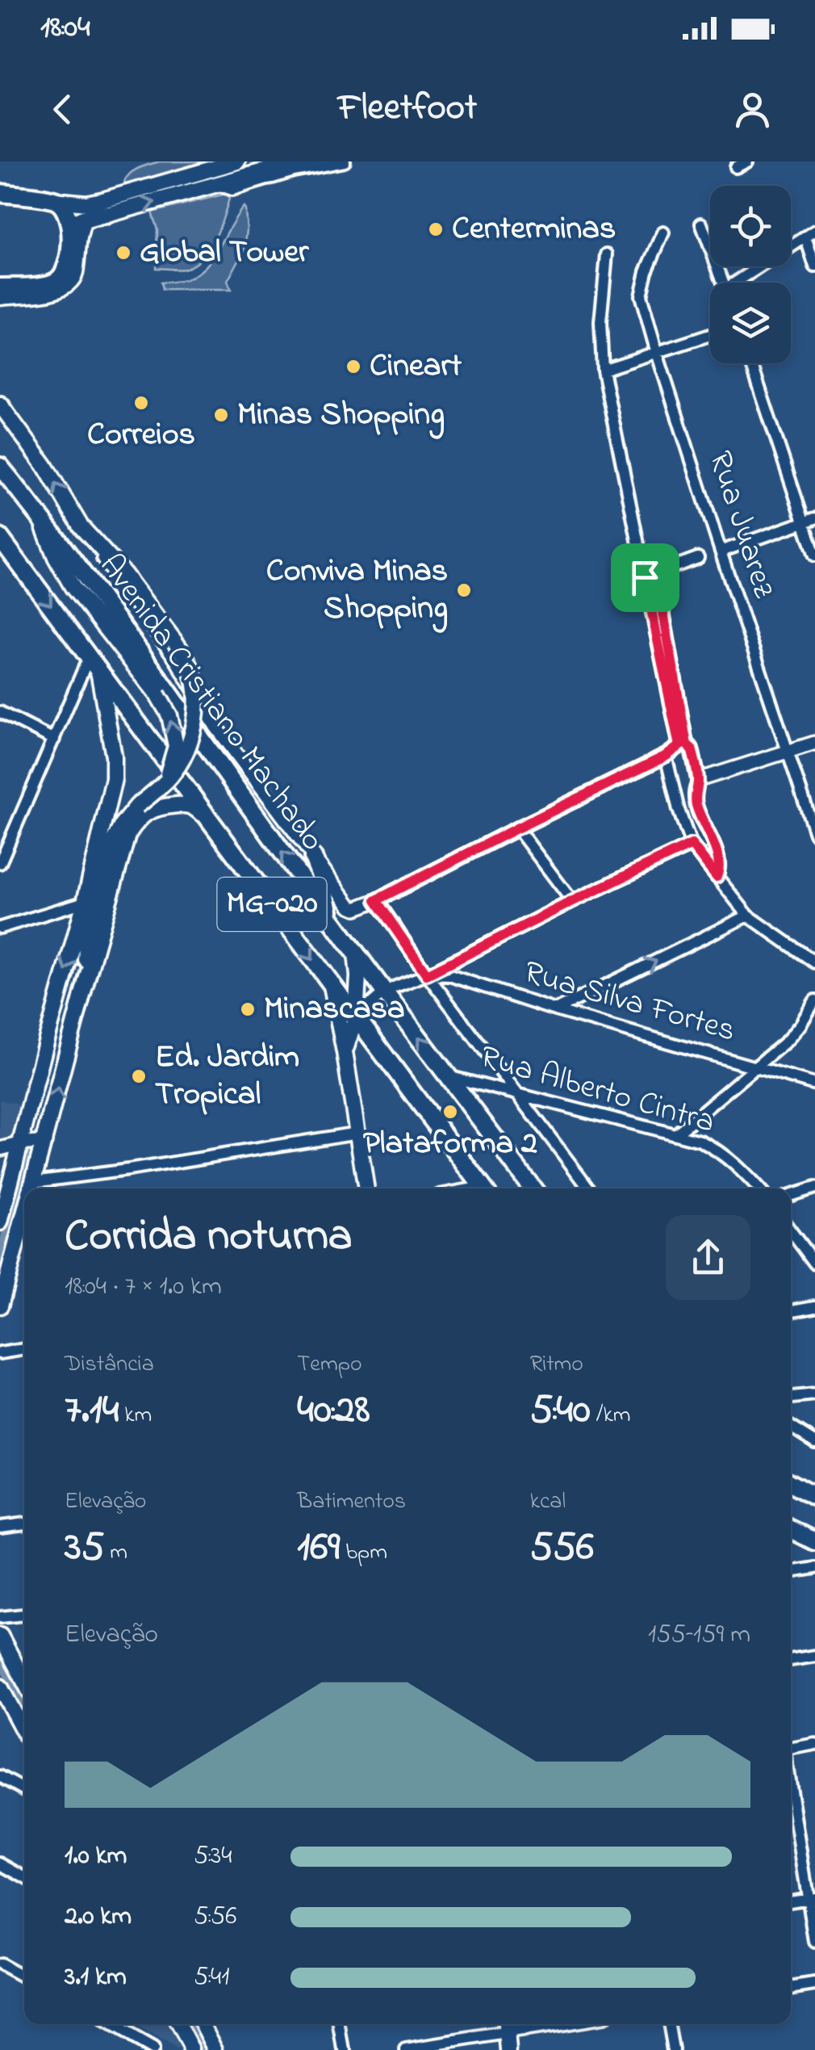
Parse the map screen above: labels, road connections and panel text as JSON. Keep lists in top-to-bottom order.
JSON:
{
  "streets": {
    "highway": ["Avenida Cristiano Machado", "MG-020"],
    "street": ["Rua Juarez", "Rua Silva Fortes", "Rua Alberto Cintra"]
  },
  "crossings": [
    ["Avenida Cristiano Machado", "MG-020"],
    ["Avenida Cristiano Machado", "Rua Alberto Cintra"]
  ],
  "one_way": ["Avenida Cristiano Machado"],
  "places": [
    "Centerminas",
    "Global Tower",
    "Cineart",
    "Correios",
    "Minas Shopping",
    "Conviva Minas Shopping",
    "Minascasa",
    "Ed. Jardim Tropical",
    "Plataforma 2"
  ],
  "page": {
    "status": "18:04",
    "header": "Fleetfoot",
    "heading": ["Corrida noturna", "18:04 · 7 × 1.0 km"],
    "stats": [
      ["Distância", "7.14 km"],
      ["Tempo", "40:28"],
      ["Ritmo", "5:40 /km"],
      ["Elevação", "35 m"],
      ["Batimentos", "169 bpm"],
      ["kcal", "556"]
    ],
    "chart": ["Elevação", "155–159 m"],
    "list": [
      {
        "name": "1.0 km",
        "note": "5:34"
      },
      {
        "name": "2.0 km",
        "note": "5:56"
      },
      {
        "name": "3.1 km",
        "note": "5:41"
      }
    ]
  }
}
